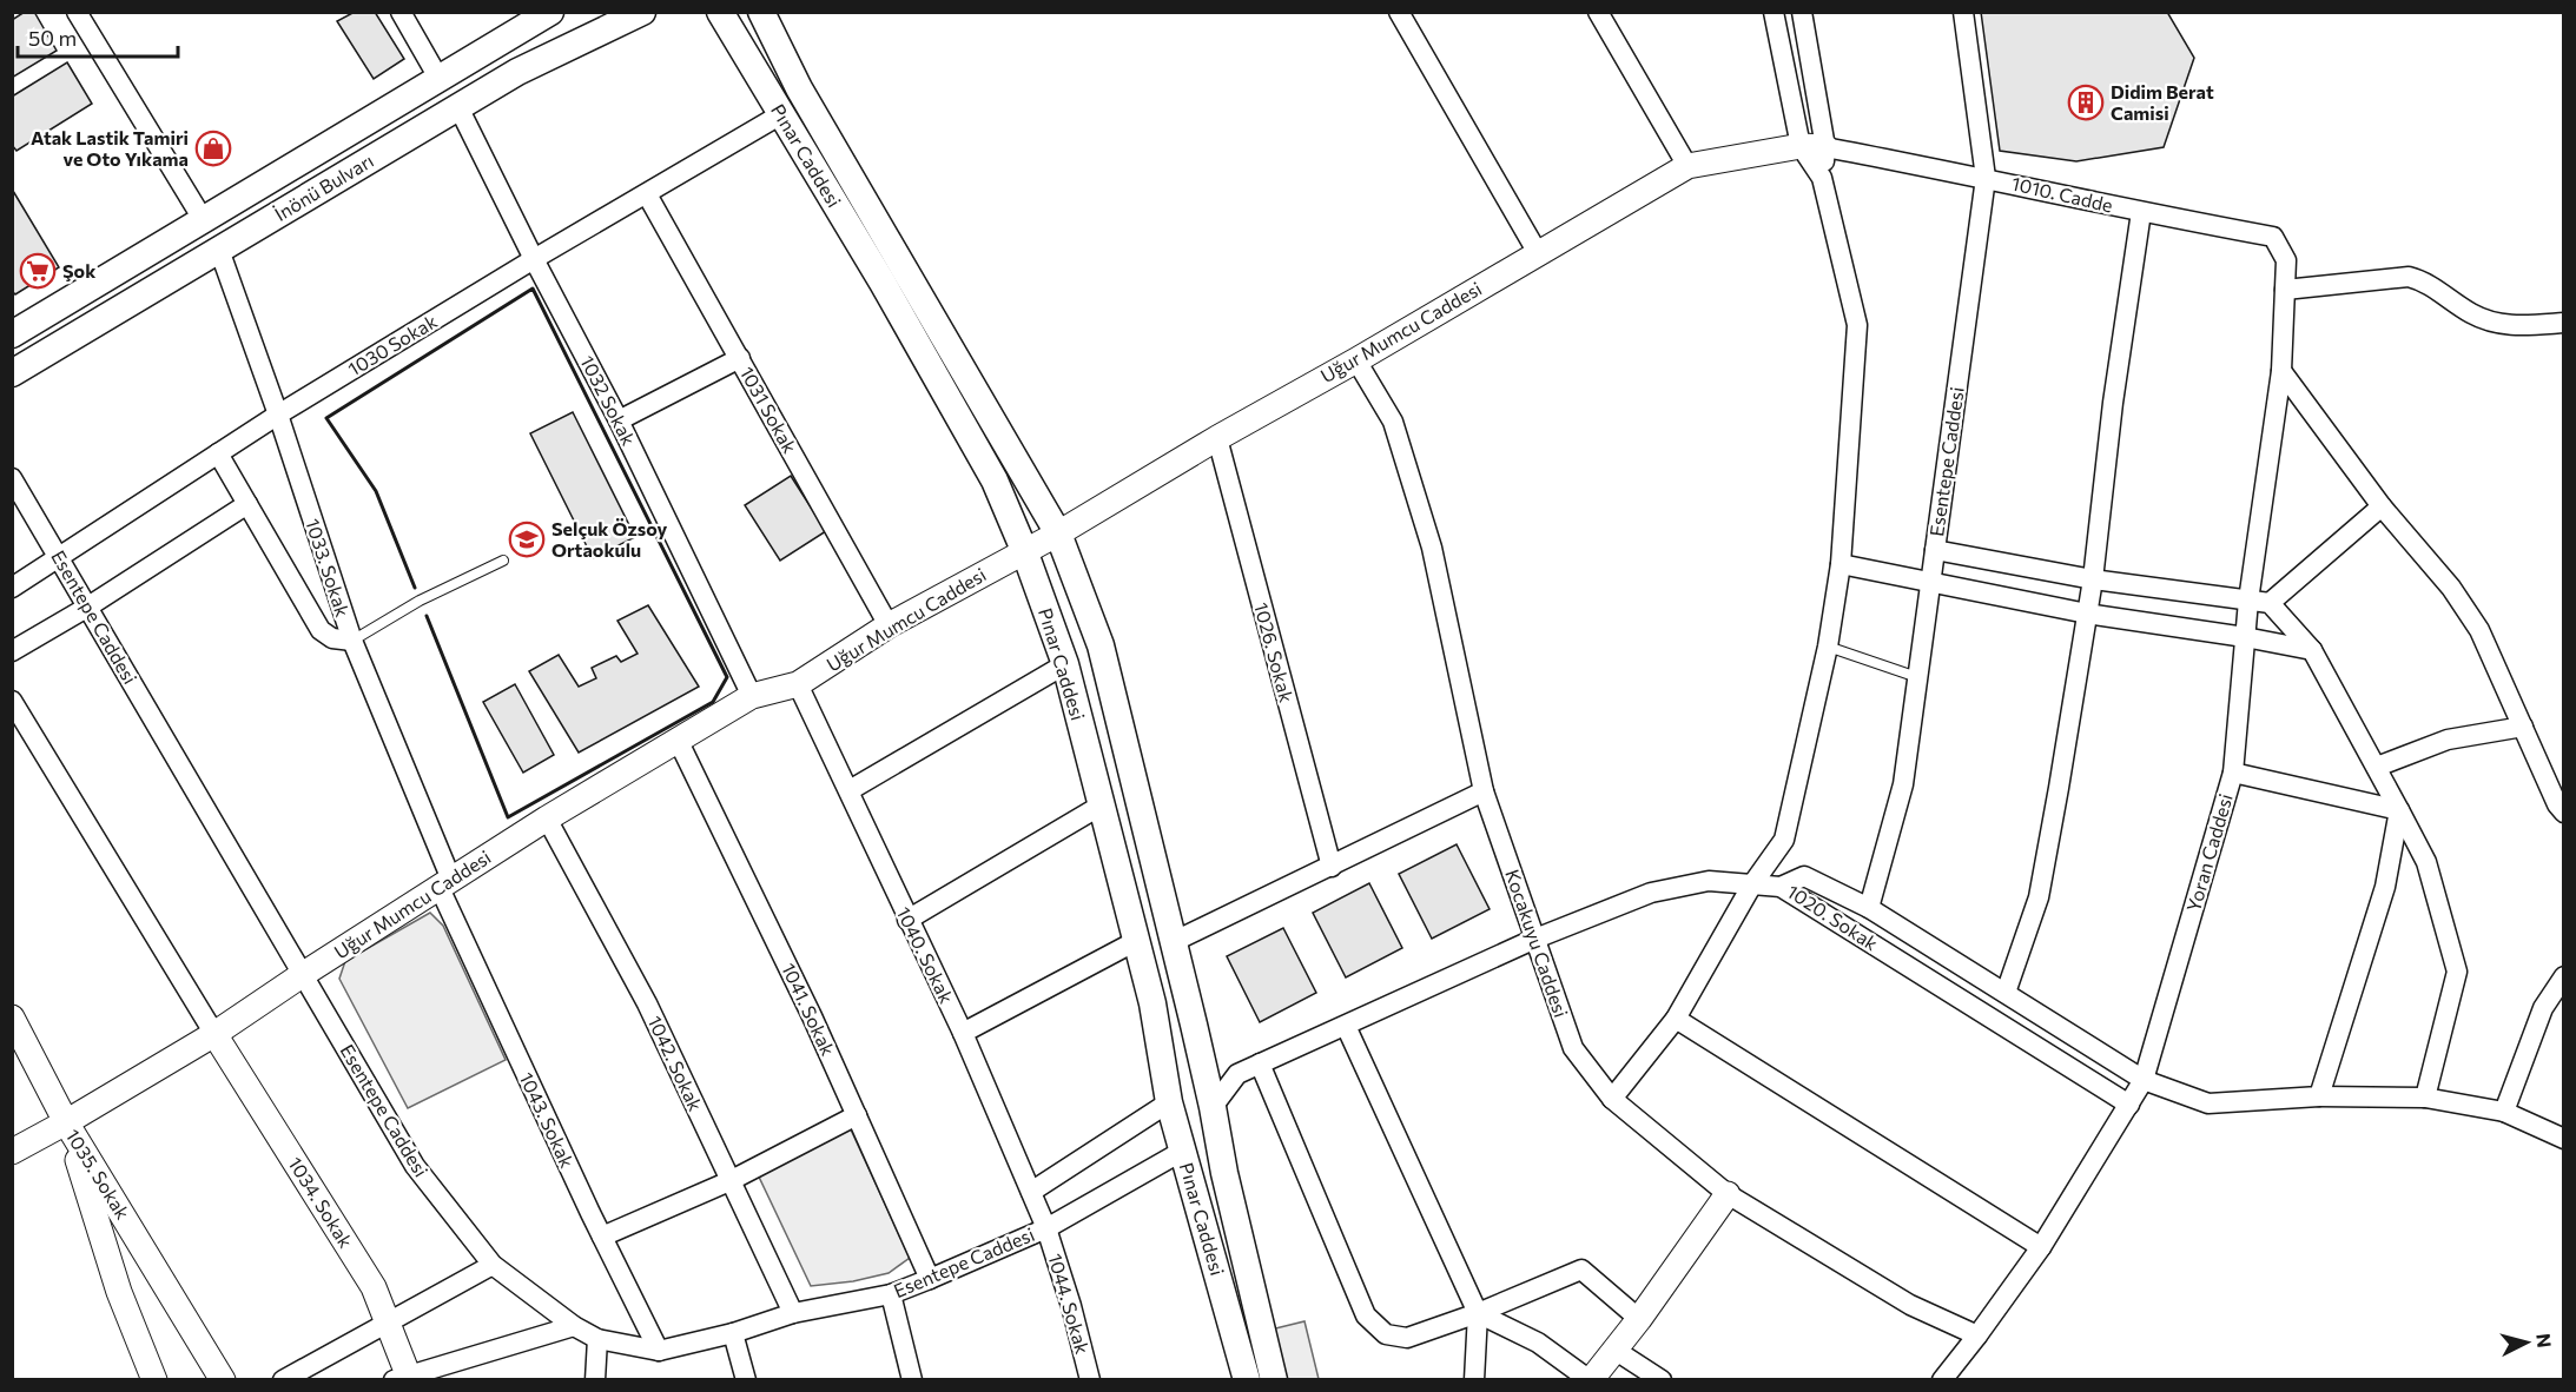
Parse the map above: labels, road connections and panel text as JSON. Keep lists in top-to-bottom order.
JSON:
{
  "streets": {
    "main road": ["Pınar Caddesi", "İnönü Bulvarı"],
    "street": [
      "1010. Cadde",
      "Uğur Mumcu Caddesi",
      "1030 Sokak",
      "1032 Sokak",
      "1031 Sokak",
      "Esentepe Caddesi",
      "1033. Sokak",
      "1026. Sokak",
      "Yoran Caddesi",
      "1020. Sokak",
      "Kocakuyu Caddesi",
      "1040. Sokak",
      "1041. Sokak",
      "1042. Sokak",
      "1043. Sokak",
      "1035. Sokak",
      "1034. Sokak",
      "1044. Sokak"
    ]
  },
  "crossings": [
    ["Pınar Caddesi", "Uğur Mumcu Caddesi"],
    ["Pınar Caddesi", "1030 Sokak"],
    ["Pınar Caddesi", "Esentepe Caddesi"],
    ["İnönü Bulvarı", "1032 Sokak"],
    ["İnönü Bulvarı", "1033. Sokak"],
    ["1010. Cadde", "Uğur Mumcu Caddesi"],
    ["1010. Cadde", "Esentepe Caddesi"],
    ["1010. Cadde", "Yoran Caddesi"],
    ["Uğur Mumcu Caddesi", "1032 Sokak"],
    ["Uğur Mumcu Caddesi", "1031 Sokak"],
    ["Uğur Mumcu Caddesi", "Esentepe Caddesi"],
    ["Uğur Mumcu Caddesi", "1033. Sokak"],
    ["Uğur Mumcu Caddesi", "1026. Sokak"],
    ["Uğur Mumcu Caddesi", "Kocakuyu Caddesi"],
    ["Uğur Mumcu Caddesi", "1040. Sokak"],
    ["Uğur Mumcu Caddesi", "1041. Sokak"],
    ["Uğur Mumcu Caddesi", "1042. Sokak"],
    ["Uğur Mumcu Caddesi", "1043. Sokak"],
    ["Uğur Mumcu Caddesi", "1035. Sokak"],
    ["Uğur Mumcu Caddesi", "1034. Sokak"],
    ["1030 Sokak", "1032 Sokak"],
    ["1030 Sokak", "1031 Sokak"],
    ["1030 Sokak", "Esentepe Caddesi"],
    ["1030 Sokak", "1033. Sokak"],
    ["Esentepe Caddesi", "1020. Sokak"],
    ["Esentepe Caddesi", "1040. Sokak"],
    ["Esentepe Caddesi", "1041. Sokak"],
    ["Esentepe Caddesi", "1042. Sokak"],
    ["Esentepe Caddesi", "1043. Sokak"],
    ["Esentepe Caddesi", "1044. Sokak"],
    ["1033. Sokak", "1043. Sokak"],
    ["Yoran Caddesi", "1020. Sokak"],
    ["Yoran Caddesi", "Kocakuyu Caddesi"],
    ["1040. Sokak", "1044. Sokak"]
  ],
  "places": {
    "building": ["Didim Berat Camisi"],
    "shop": ["Atak Lastik Tamiri ve Oto Yıkama"],
    "supermarket": ["Şok"],
    "school or university": ["Selçuk Özsoy Ortaokulu"]
  },
  "scale_bar": "50 m",
  "north": "right"
}
